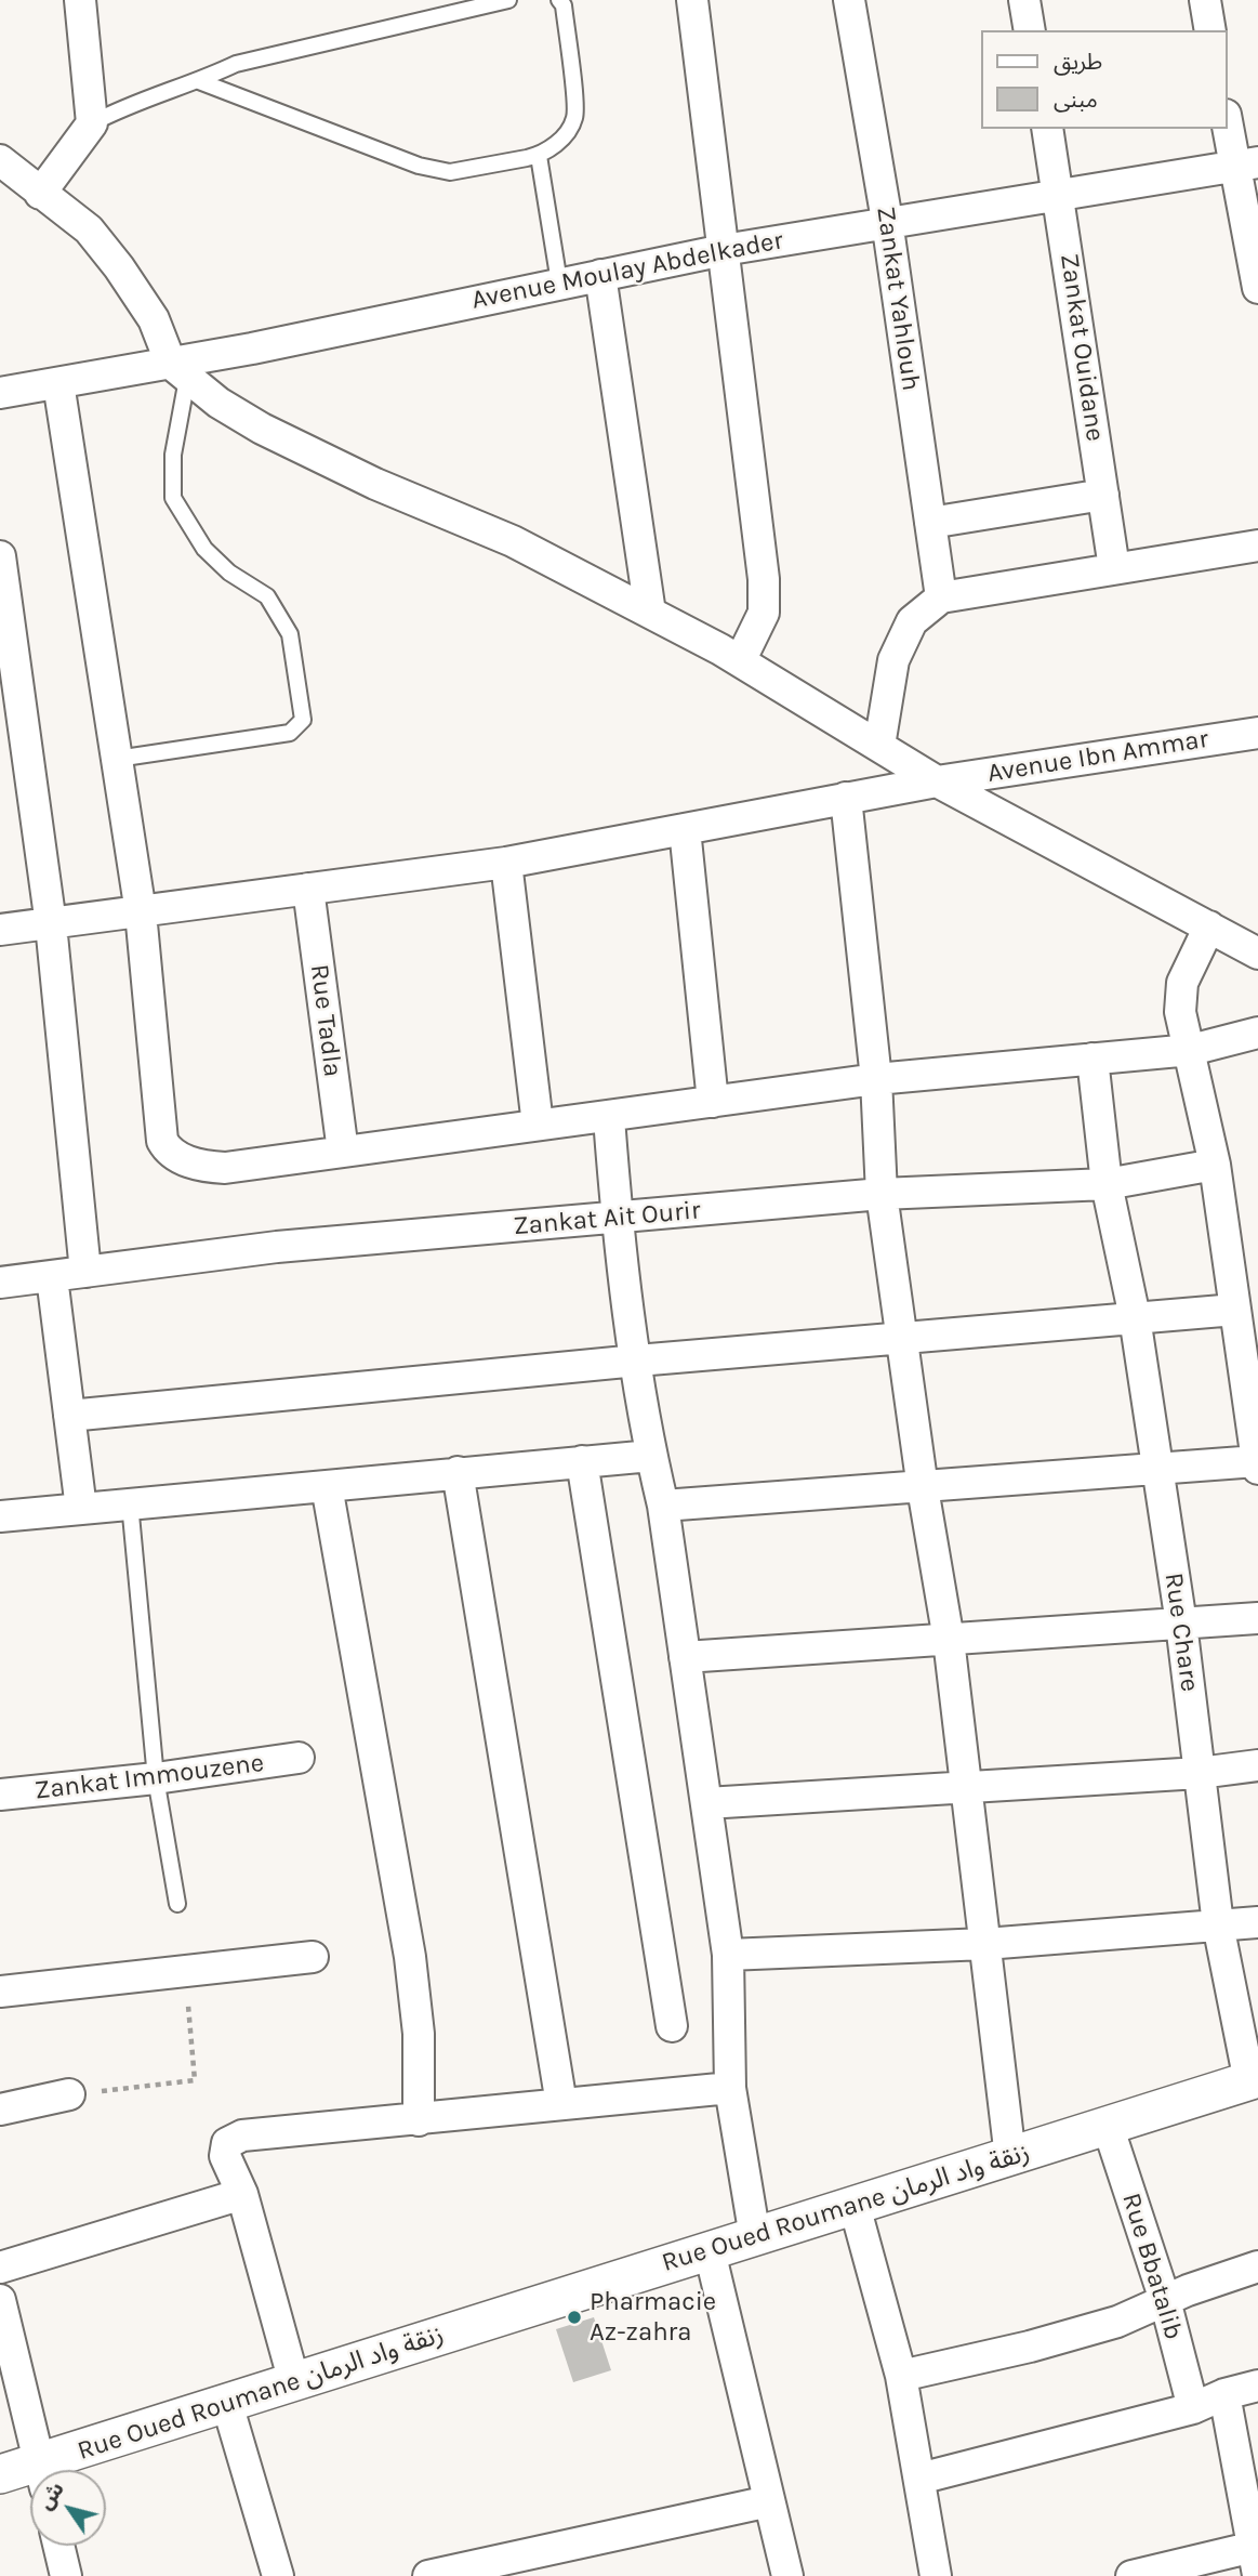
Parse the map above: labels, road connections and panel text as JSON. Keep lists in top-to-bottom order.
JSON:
{
  "streets": {
    "street": [
      "Avenue Moulay Abdelkader",
      "Zankat Yahlouh",
      "Zankat Ouidane",
      "Avenue Ibn Ammar",
      "Rue Tadla",
      "Zankat Ait Ourir",
      "Rue Chare",
      "Zankat Immouzene",
      "Rue Oued Roumane زنقة واد الرمان",
      "Rue Bbatalib"
    ]
  },
  "crossings": [
    ["Avenue Moulay Abdelkader", "Zankat Yahlouh"],
    ["Avenue Moulay Abdelkader", "Zankat Ouidane"],
    ["Avenue Ibn Ammar", "Rue Tadla"],
    ["Zankat Ait Ourir", "Rue Chare"],
    ["Rue Chare", "Rue Oued Roumane زنقة واد الرمان"],
    ["Rue Oued Roumane زنقة واد الرمان", "Rue Bbatalib"]
  ],
  "places": ["Pharmacie Az-zahra"],
  "legend": ["طريق", "مبنى"],
  "north": "top left"
}
